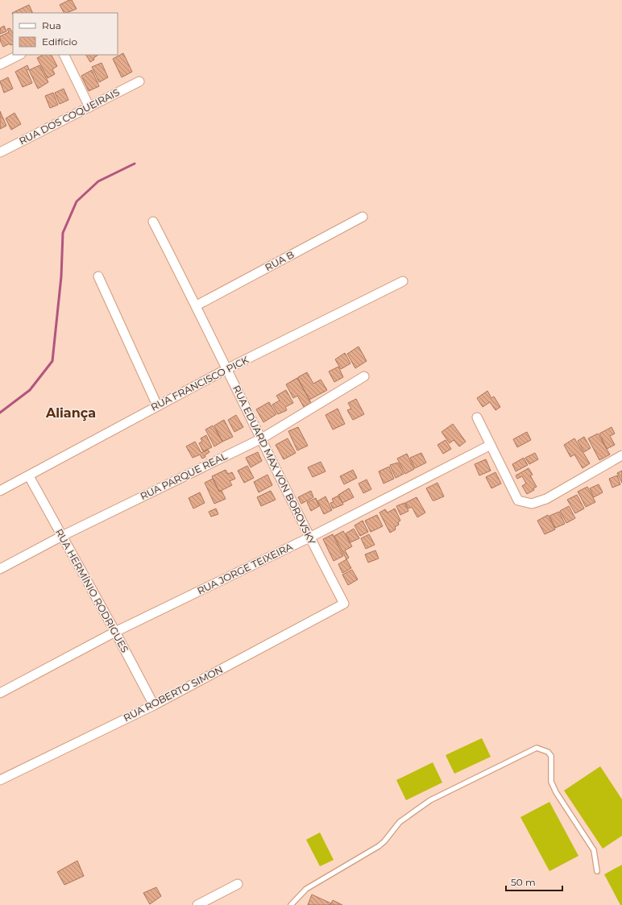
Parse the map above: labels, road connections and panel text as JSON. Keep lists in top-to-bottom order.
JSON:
{
  "streets": {
    "street": [
      "RUA DOS COQUEIRAIS",
      "RUA B",
      "RUA FRANCISCO PICK",
      "RUA EDUARD MAX VON BOROVSKY",
      "RUA PARQUE REAL",
      "RUA JORGE TEIXEIRA",
      "RUA HERMÍNIO RODRIGUES",
      "RUA ROBERTO SIMON"
    ]
  },
  "crossings": [
    ["RUA B", "RUA EDUARD MAX VON BOROVSKY"],
    ["RUA FRANCISCO PICK", "RUA EDUARD MAX VON BOROVSKY"],
    ["RUA FRANCISCO PICK", "RUA HERMÍNIO RODRIGUES"],
    ["RUA EDUARD MAX VON BOROVSKY", "RUA PARQUE REAL"],
    ["RUA EDUARD MAX VON BOROVSKY", "RUA JORGE TEIXEIRA"],
    ["RUA EDUARD MAX VON BOROVSKY", "RUA ROBERTO SIMON"],
    ["RUA PARQUE REAL", "RUA HERMÍNIO RODRIGUES"],
    ["RUA JORGE TEIXEIRA", "RUA HERMÍNIO RODRIGUES"],
    ["RUA HERMÍNIO RODRIGUES", "RUA ROBERTO SIMON"]
  ],
  "districts": ["Aliança"],
  "legend": ["Rua", "Edifício"],
  "scale_bar": "50 m"
}
